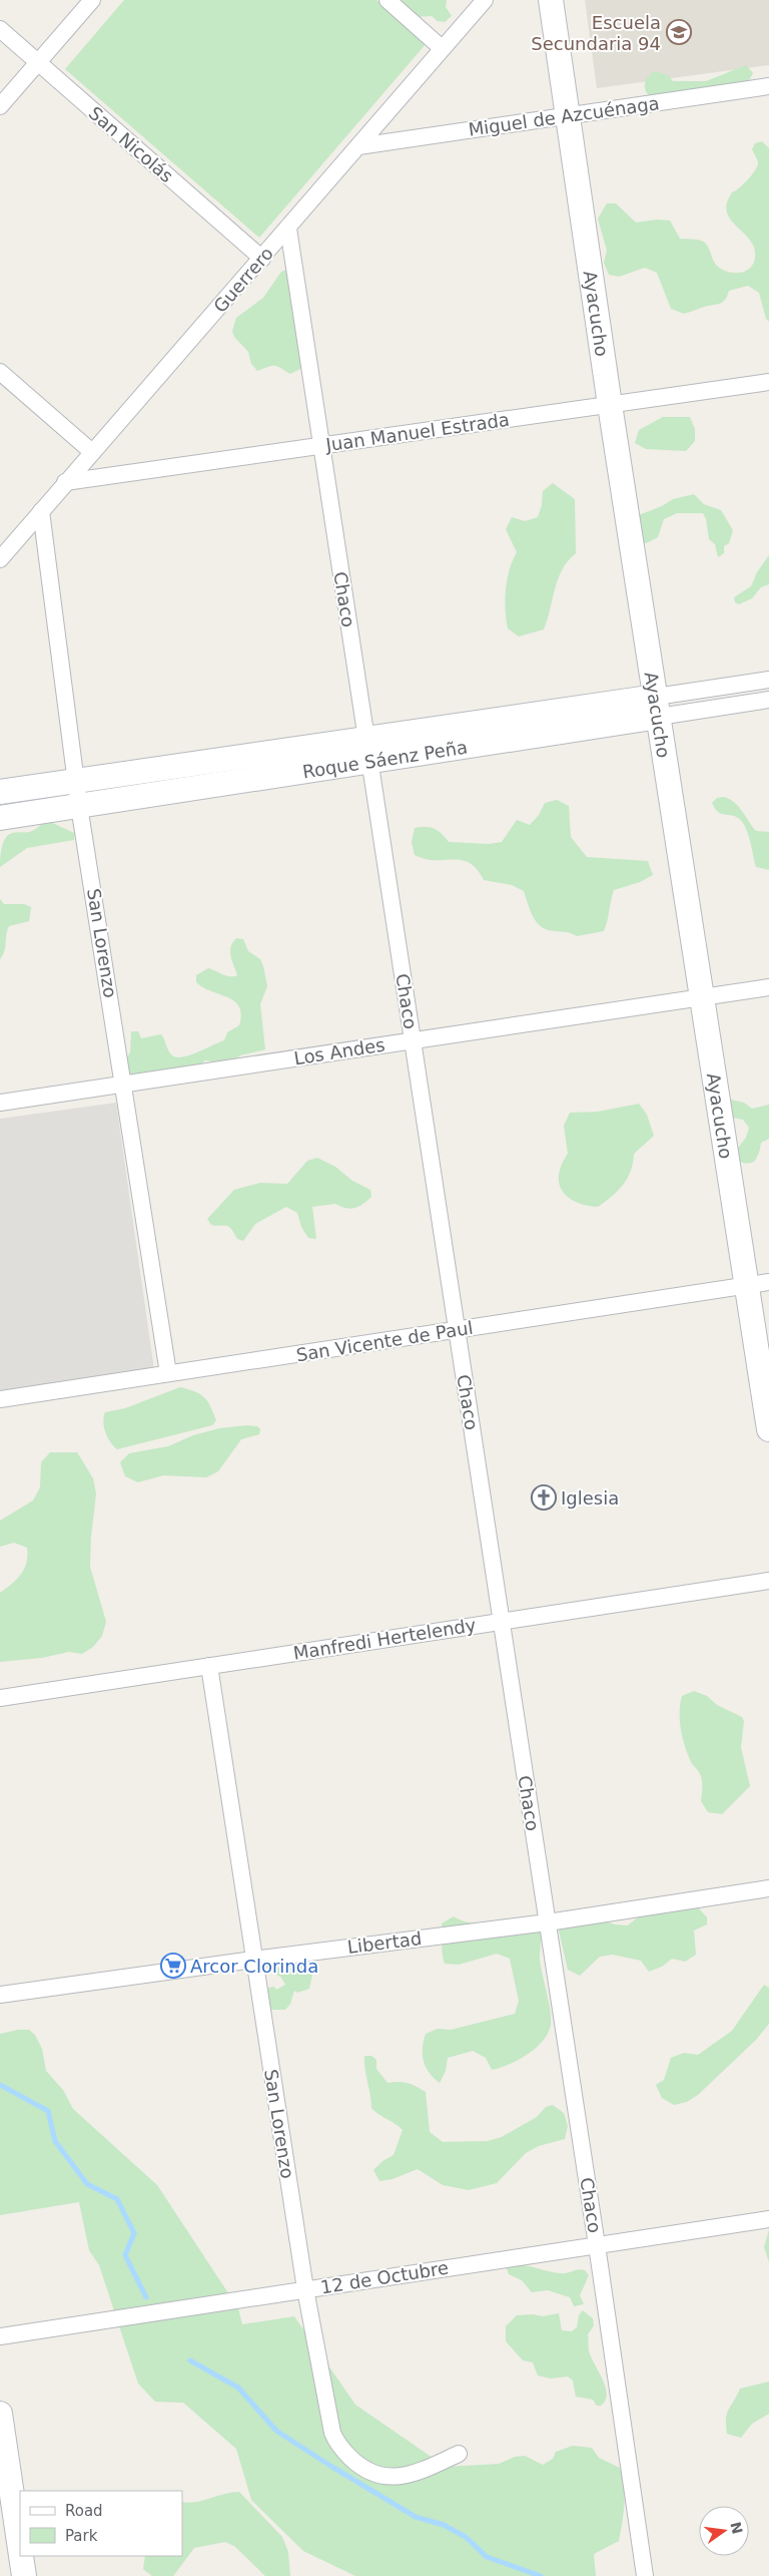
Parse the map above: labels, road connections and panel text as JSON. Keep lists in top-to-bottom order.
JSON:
{
  "streets": {
    "street": [
      "Miguel de Azcuénaga",
      "San Nicolás",
      "Guerrero",
      "Ayacucho",
      "Juan Manuel Estrada",
      "Chaco",
      "Roque Sáenz Peña",
      "San Lorenzo",
      "Los Andes",
      "San Vicente de Paul",
      "Manfredi Hertelendy",
      "Libertad",
      "12 de Octubre"
    ]
  },
  "crossings": [
    ["Miguel de Azcuénaga", "Guerrero"],
    ["Miguel de Azcuénaga", "Ayacucho"],
    ["San Nicolás", "Guerrero"],
    ["Guerrero", "Juan Manuel Estrada"],
    ["Guerrero", "Chaco"],
    ["Guerrero", "San Lorenzo"],
    ["Ayacucho", "Juan Manuel Estrada"],
    ["Ayacucho", "Roque Sáenz Peña"],
    ["Ayacucho", "Los Andes"],
    ["Ayacucho", "San Vicente de Paul"],
    ["Juan Manuel Estrada", "Chaco"],
    ["Chaco", "Roque Sáenz Peña"],
    ["Chaco", "Los Andes"],
    ["Chaco", "San Vicente de Paul"],
    ["Chaco", "Manfredi Hertelendy"],
    ["Chaco", "Libertad"],
    ["Chaco", "12 de Octubre"],
    ["Roque Sáenz Peña", "San Lorenzo"],
    ["San Lorenzo", "Los Andes"],
    ["San Lorenzo", "San Vicente de Paul"],
    ["San Lorenzo", "Manfredi Hertelendy"],
    ["San Lorenzo", "Libertad"],
    ["San Lorenzo", "12 de Octubre"]
  ],
  "places": {
    "school or university": ["Escuela Secundaria 94"],
    "church": ["Iglesia"],
    "supermarket": ["Arcor Clorinda"]
  },
  "legend": ["Road", "Park"],
  "north": "right"
}
